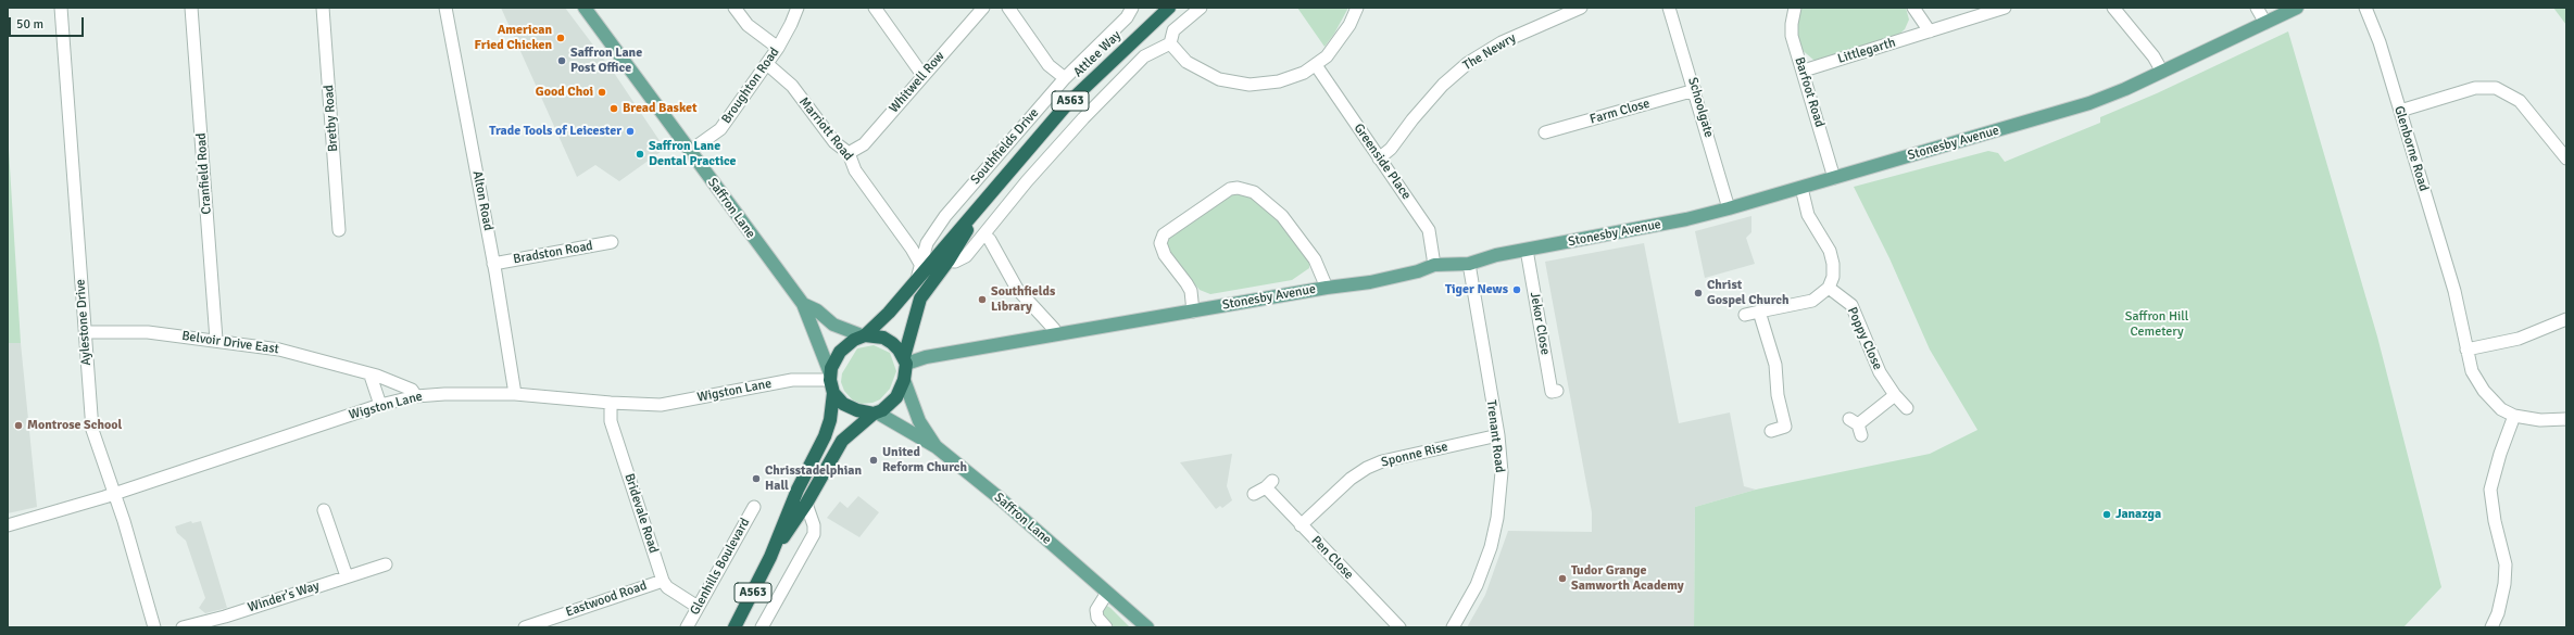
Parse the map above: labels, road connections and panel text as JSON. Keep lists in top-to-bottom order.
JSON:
{
  "streets": {
    "highway": ["Attlee Way", "A563"],
    "main road": ["Stonesby Avenue", "Saffron Lane"],
    "street": [
      "Littlegarth",
      "The Newry",
      "Whitwell Row",
      "Broughton Road",
      "Barfoot Road",
      "Schoolgate",
      "Farm Close",
      "Bretby Road",
      "Marriott Road",
      "Southfields Drive",
      "Glenborne Road",
      "Greenside Place",
      "Cranfield Road",
      "Alton Road",
      "Bradston Road",
      "Aylestone Drive",
      "Jekor Close",
      "Poppy Close",
      "Belvoir Drive East",
      "Wigston Lane",
      "Trenant Road",
      "Sponne Rise",
      "Bridevale Road",
      "Pen Close",
      "Glenhills Boulevard",
      "Winder's Way",
      "Eastwood Road"
    ]
  },
  "crossings": [
    ["Littlegarth", "Barfoot Road"],
    ["The Newry", "Greenside Place"],
    ["Attlee Way", "A563"],
    ["Attlee Way", "Stonesby Avenue"],
    ["Attlee Way", "Southfields Drive"],
    ["Attlee Way", "Saffron Lane"],
    ["Attlee Way", "Wigston Lane"],
    ["Whitwell Row", "Marriott Road"],
    ["Broughton Road", "Marriott Road"],
    ["Broughton Road", "Saffron Lane"],
    ["Barfoot Road", "Stonesby Avenue"],
    ["A563", "Stonesby Avenue"],
    ["A563", "Saffron Lane"],
    ["A563", "Wigston Lane"],
    ["Schoolgate", "Farm Close"],
    ["Schoolgate", "Stonesby Avenue"],
    ["Marriott Road", "Southfields Drive"],
    ["Stonesby Avenue", "Greenside Place"],
    ["Stonesby Avenue", "Saffron Lane"],
    ["Stonesby Avenue", "Jekor Close"],
    ["Stonesby Avenue", "Wigston Lane"],
    ["Stonesby Avenue", "Trenant Road"],
    ["Cranfield Road", "Belvoir Drive East"],
    ["Alton Road", "Bradston Road"],
    ["Alton Road", "Wigston Lane"],
    ["Saffron Lane", "Wigston Lane"],
    ["Aylestone Drive", "Belvoir Drive East"],
    ["Aylestone Drive", "Wigston Lane"],
    ["Belvoir Drive East", "Wigston Lane"],
    ["Wigston Lane", "Bridevale Road"],
    ["Trenant Road", "Sponne Rise"],
    ["Sponne Rise", "Pen Close"],
    ["Bridevale Road", "Glenhills Boulevard"],
    ["Bridevale Road", "Eastwood Road"]
  ],
  "parks": ["Saffron Hill Cemetery"],
  "places": [
    "American Fried Chicken",
    "Saffron Lane Post Office",
    "Good Choi",
    "Bread Basket",
    "Trade Tools of Leicester",
    "Saffron Lane Dental Practice",
    "Tiger News",
    "Christ Gospel Church",
    "Southfields Library",
    "Montrose School",
    "United Reform Church",
    "Chrisstadelphian Hall",
    "Janazga",
    "Tudor Grange Samworth Academy"
  ],
  "scale_bar": "50 m"
}
